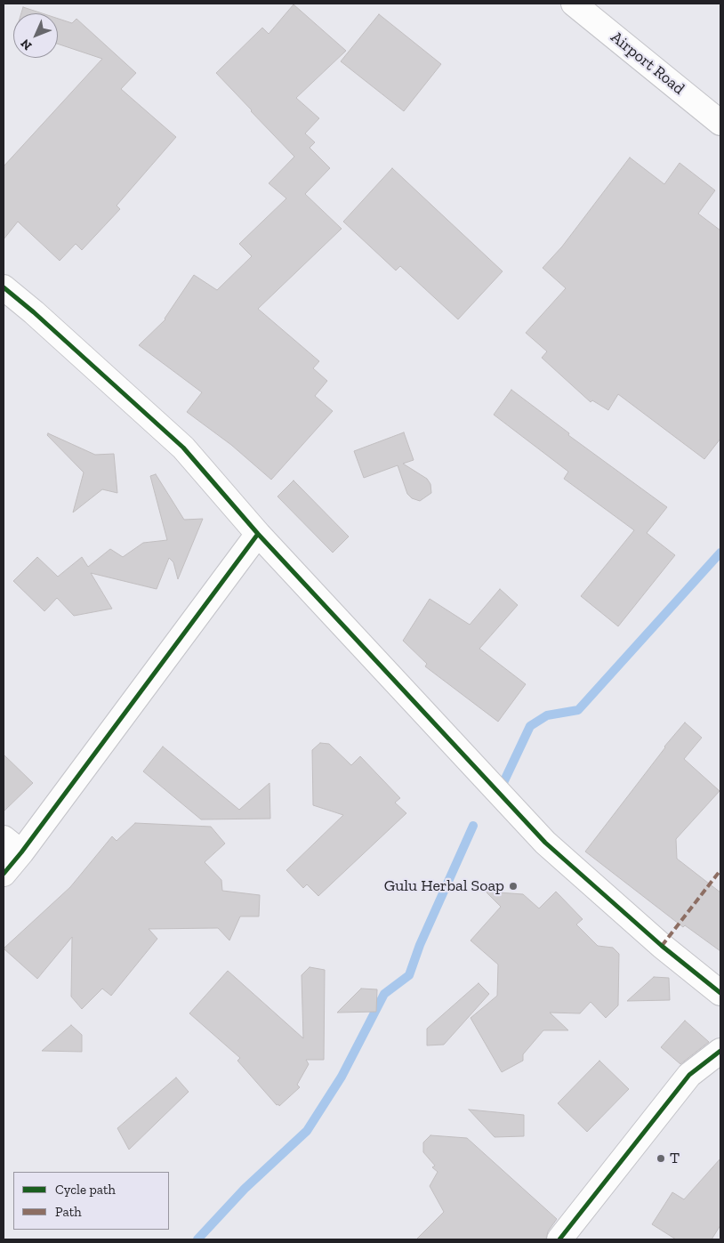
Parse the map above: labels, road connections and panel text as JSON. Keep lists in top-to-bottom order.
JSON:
{
  "streets": {
    "street": ["Airport Road"]
  },
  "places": ["Gulu Herbal Soap", "T"],
  "legend": ["Cycle path", "Path"],
  "north": "bottom left"
}
